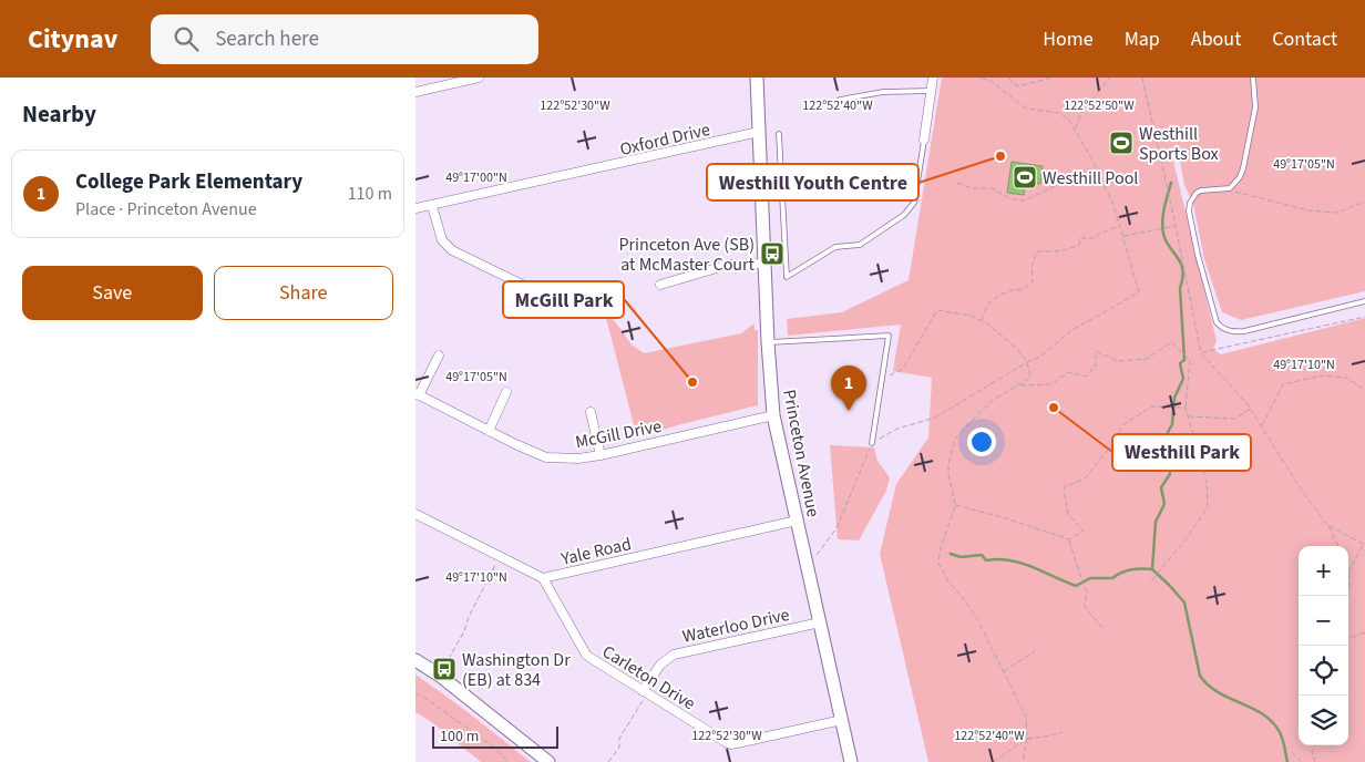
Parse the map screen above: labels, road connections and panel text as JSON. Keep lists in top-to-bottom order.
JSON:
{
  "streets": {
    "street": [
      "Oxford Drive",
      "McGill Drive",
      "Princeton Avenue",
      "Yale Road",
      "Waterloo Drive",
      "Carleton Drive"
    ]
  },
  "crossings": [
    ["Oxford Drive", "Princeton Avenue"],
    ["McGill Drive", "Princeton Avenue"],
    ["Princeton Avenue", "Yale Road"],
    ["Princeton Avenue", "Waterloo Drive"],
    ["Princeton Avenue", "Carleton Drive"],
    ["Yale Road", "Carleton Drive"],
    ["Waterloo Drive", "Carleton Drive"]
  ],
  "places": {
    "sports": ["Westhill Sports Box", "Westhill Pool"],
    "other": ["Westhill Youth Centre", "McGill Park", "Westhill Park"],
    "bus stop": ["Princeton Ave (SB) at McMaster Court", "Washington Dr (EB) at 834"]
  },
  "scale_bar": "100 m",
  "page": {
    "header": "Citynav",
    "search": "Search here",
    "nav": [
      "Home",
      "Map",
      "About",
      "Contact"
    ],
    "heading": "Nearby",
    "list": [
      {
        "mark": "1",
        "name": "College Park Elementary",
        "note": "Place · Princeton Avenue",
        "value": "110 m"
      }
    ],
    "buttons": ["Save", "Share"],
    "pins": "1",
    "map_buttons": ["+", "−"],
    "scale": "100 m"
  },
  "coordinates": [
    "122°52'30\"W",
    "122°52'40\"W",
    "122°52'50\"W",
    "49°17'05\"N",
    "49°17'00\"N",
    "49°17'10\"N"
  ]
}
